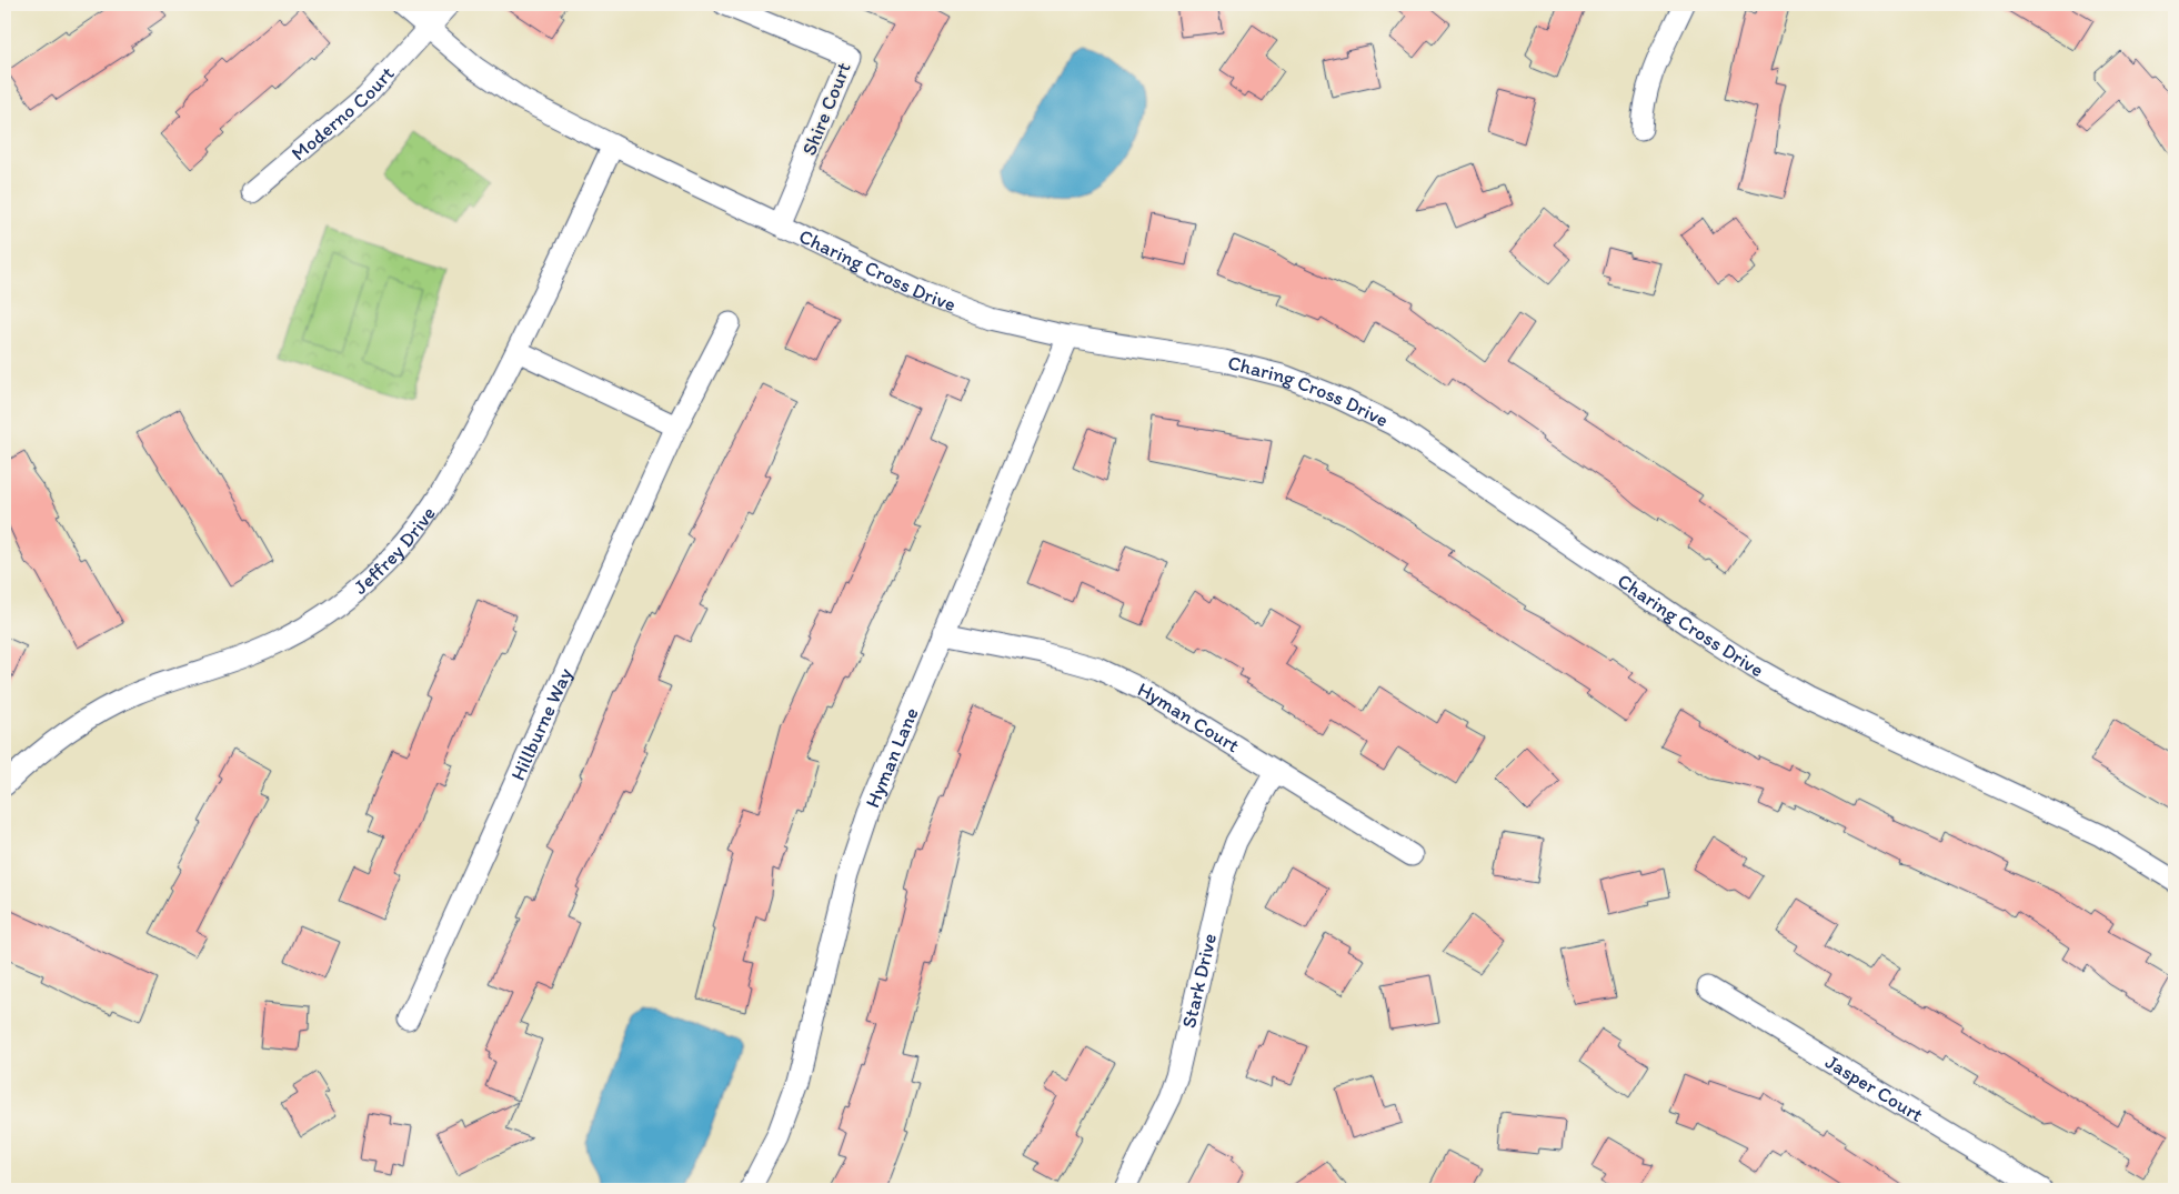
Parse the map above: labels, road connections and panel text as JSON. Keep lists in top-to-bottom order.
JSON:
{
  "streets": {
    "street": [
      "Shire Court",
      "Moderno Court",
      "Charing Cross Drive",
      "Jeffrey Drive",
      "Hyman Court",
      "Hillburne Way",
      "Hyman Lane",
      "Stark Drive",
      "Jasper Court"
    ]
  },
  "crossings": [
    ["Shire Court", "Charing Cross Drive"],
    ["Moderno Court", "Charing Cross Drive"],
    ["Charing Cross Drive", "Jeffrey Drive"],
    ["Charing Cross Drive", "Hyman Lane"],
    ["Hyman Court", "Hyman Lane"],
    ["Hyman Court", "Stark Drive"]
  ]
}
